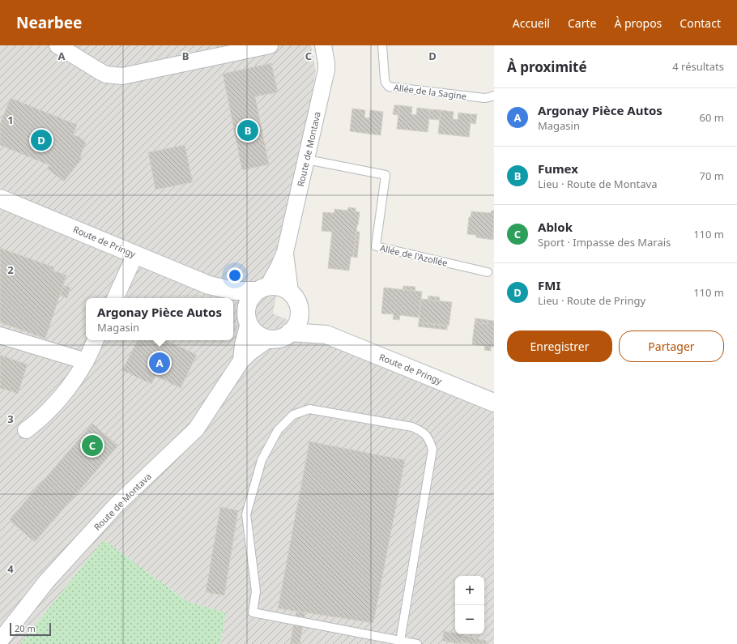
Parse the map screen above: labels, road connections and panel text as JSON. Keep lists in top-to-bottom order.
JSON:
{
  "streets": {
    "street": ["Route de Montava", "Route de Pringy"],
    "lane": ["Allée de la Sagine", "Allée de l'Azollée"]
  },
  "crossings": [
    ["Route de Montava", "Route de Pringy"],
    ["Route de Montava", "Allée de l'Azollée"]
  ],
  "scale_bar": "20 m",
  "page": {
    "header": "Nearbee",
    "nav": [
      "Accueil",
      "Carte",
      "À propos",
      "Contact"
    ],
    "heading": ["À proximité", "4 résultats"],
    "list": [
      {
        "mark": "A",
        "name": "Argonay Pièce Autos",
        "note": "Magasin",
        "value": "60 m"
      },
      {
        "mark": "B",
        "name": "Fumex",
        "note": "Lieu · Route de Montava",
        "value": "70 m"
      },
      {
        "mark": "C",
        "name": "Ablok",
        "note": "Sport · Impasse des Marais",
        "value": "110 m"
      },
      {
        "mark": "D",
        "name": "FMI",
        "note": "Lieu · Route de Pringy",
        "value": "110 m"
      }
    ],
    "pins": [
      "B",
      "D",
      "A",
      "C"
    ],
    "popup": ["Argonay Pièce Autos", "Magasin"],
    "buttons": ["Enregistrer", "Partager"],
    "map_buttons": ["+", "−"],
    "scale": "20 m"
  },
  "grid": {
    "columns": [
      "A",
      "B",
      "C",
      "D"
    ],
    "rows": [
      "1",
      "2",
      "3",
      "4"
    ]
  }
}
